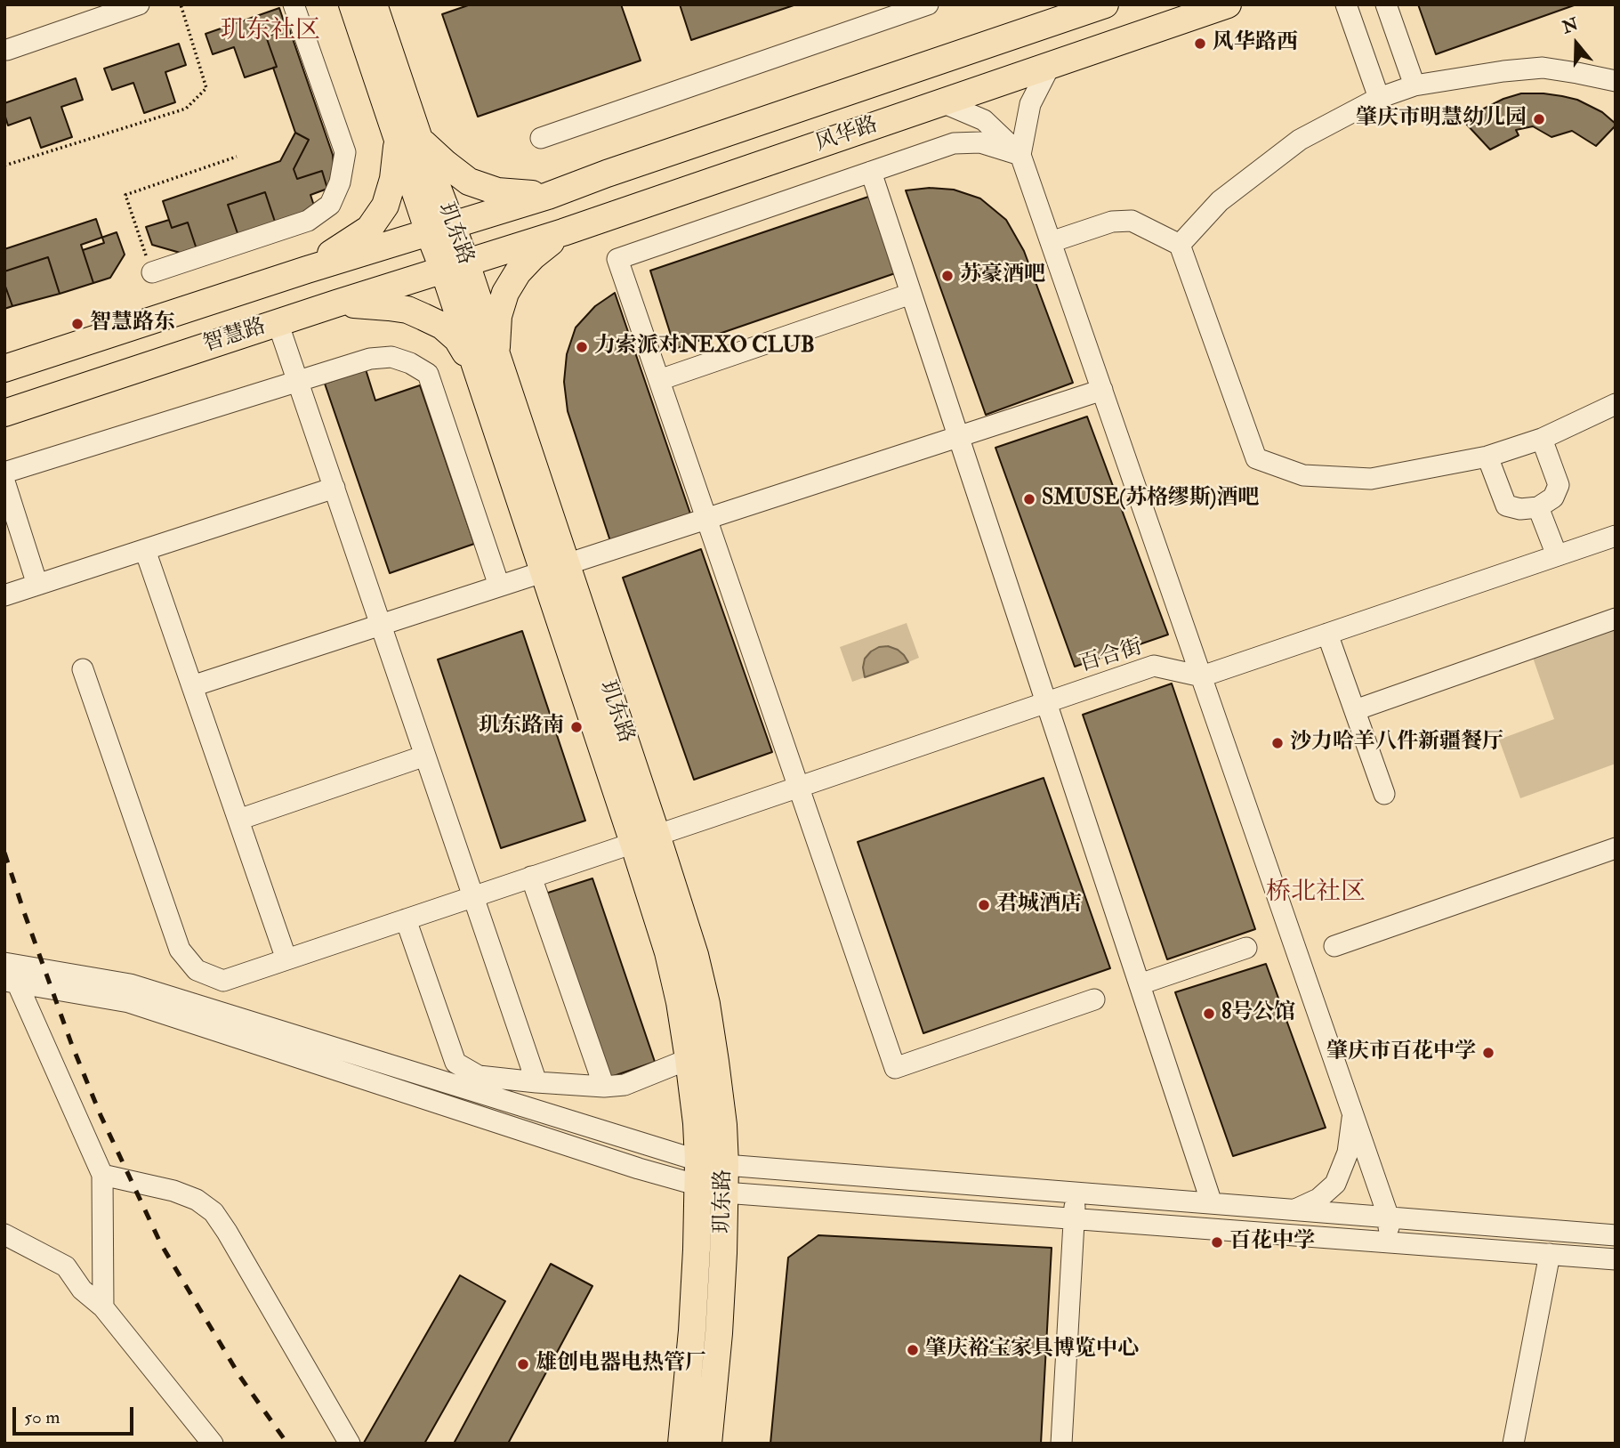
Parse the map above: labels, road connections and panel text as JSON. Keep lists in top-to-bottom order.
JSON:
{
  "streets": {
    "main road": ["风华路", "玑东路", "智慧路"],
    "street": ["百合街"]
  },
  "crossings": [
    ["风华路", "玑东路"],
    ["风华路", "智慧路"],
    ["玑东路", "智慧路"],
    ["玑东路", "百合街"]
  ],
  "districts": ["玑东社区", "桥北社区"],
  "places": [
    "风华路西",
    "肇庆市明慧幼儿园",
    "苏豪酒吧",
    "智慧路东",
    "力索派对NEXO CLUB",
    "SMUSE(苏格缪斯)酒吧",
    "玑东路南",
    "沙力哈羊八件新疆餐厅",
    "君城酒店",
    "8号公馆",
    "肇庆市百花中学",
    "百花中学",
    "肇庆裕宝家具博览中心",
    "雄创电器电热管厂"
  ],
  "scale_bar": "50 m",
  "north": "top"
}
